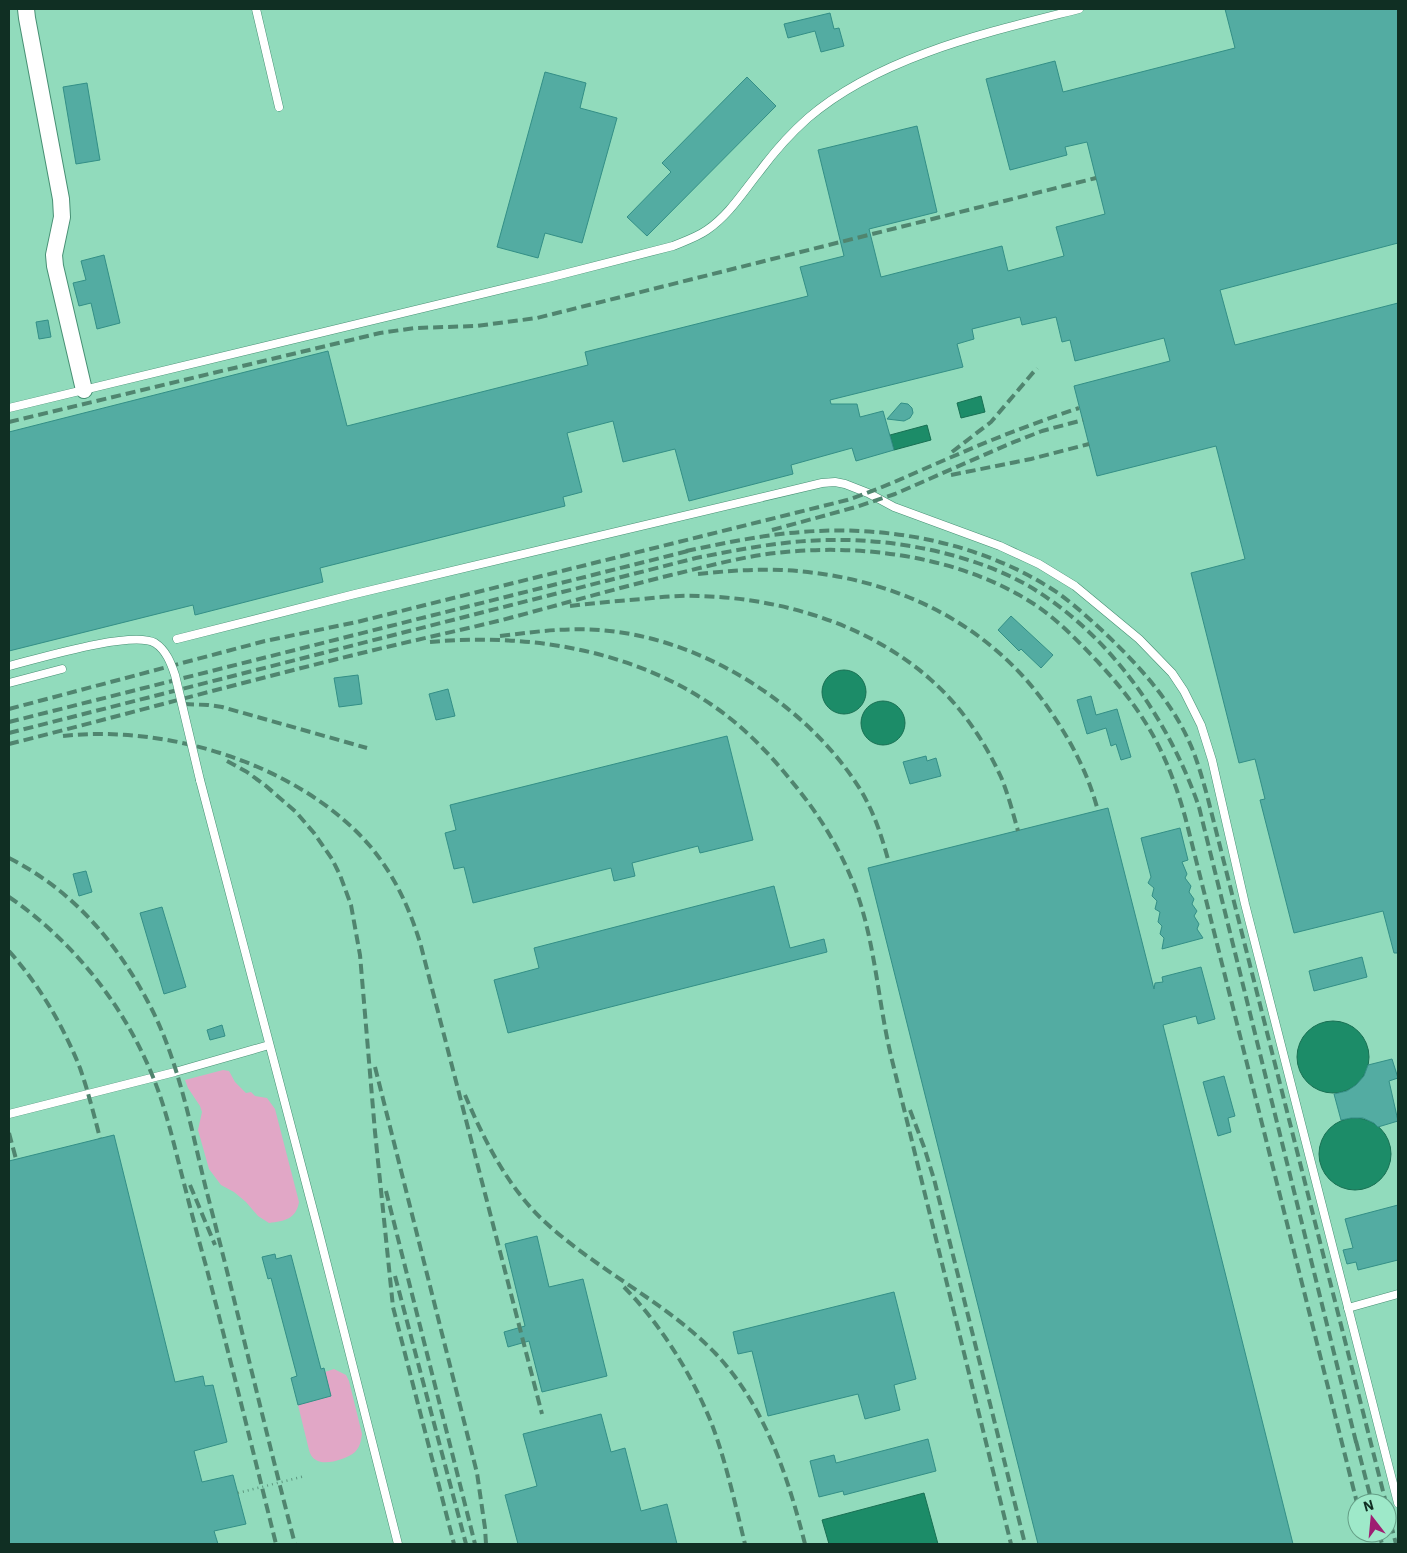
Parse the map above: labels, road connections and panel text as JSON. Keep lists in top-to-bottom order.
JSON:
{
  "north": "top"
}
